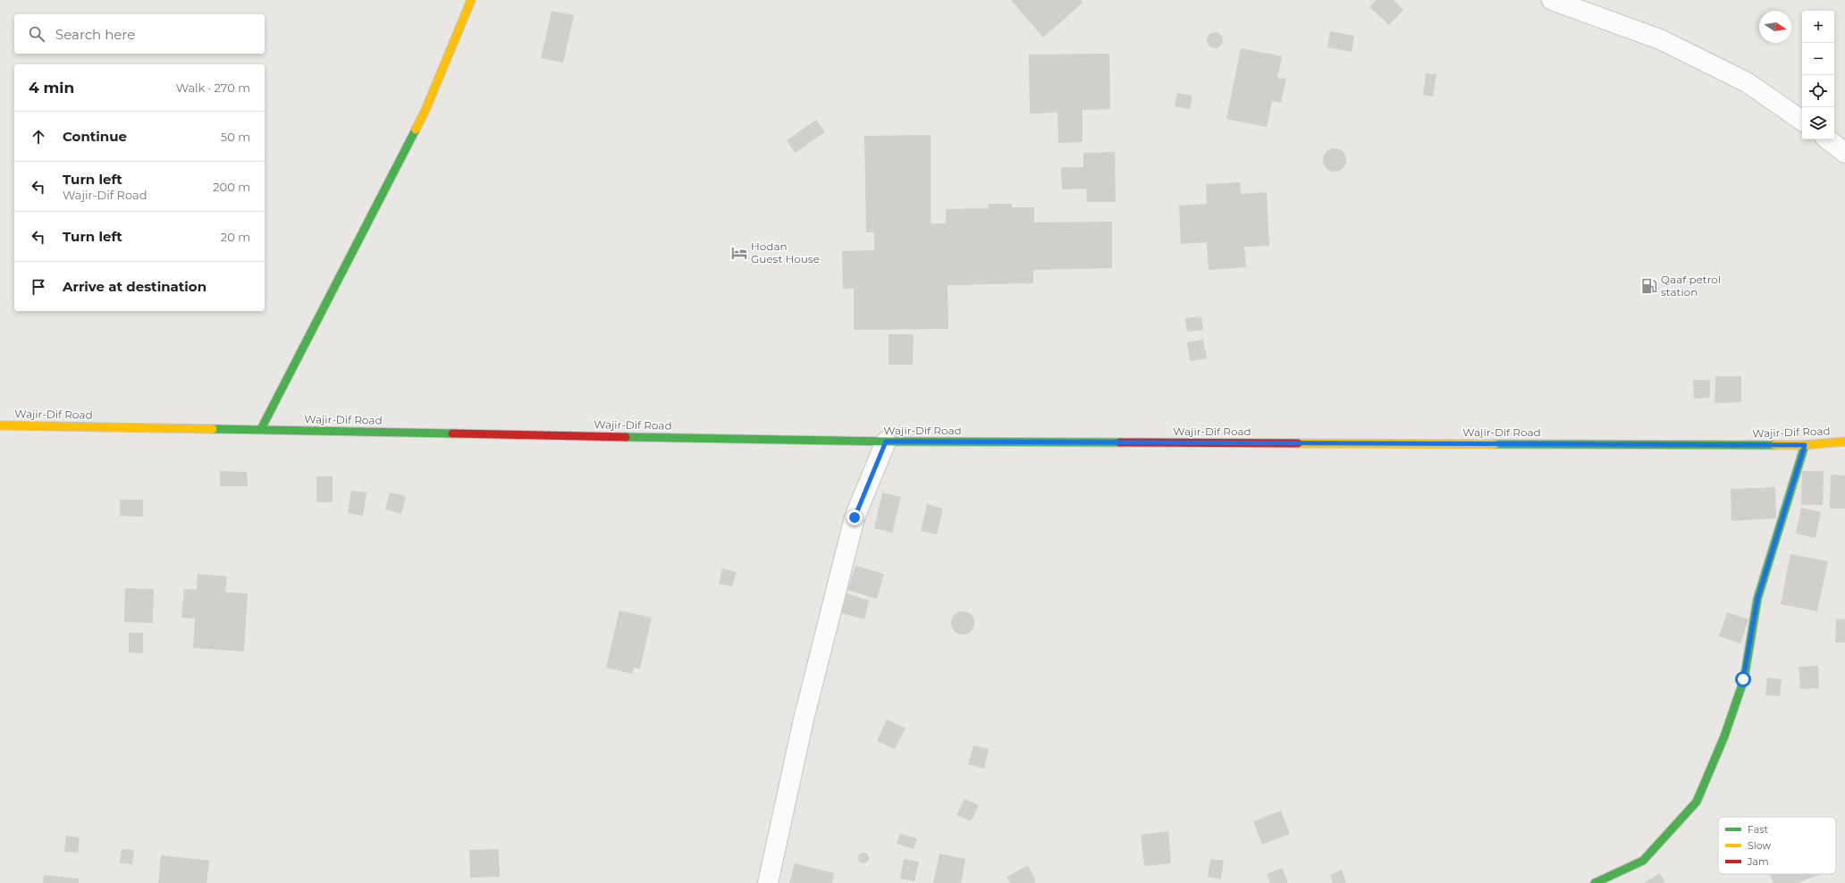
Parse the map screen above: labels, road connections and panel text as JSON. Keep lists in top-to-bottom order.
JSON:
{
  "streets": {
    "main road": ["Wajir-Dif Road"]
  },
  "places": {
    "hotel": ["Hodan Guest House"],
    "fuel station": ["Qaaf petrol station"]
  },
  "legend": ["Fast", "Slow", "Jam"],
  "north": "right",
  "page": {
    "map_buttons": ["+", "−"],
    "search": "Search here",
    "heading": ["4 min", "Walk · 270 m"],
    "list": [
      ["Continue", "50 m"],
      ["Turn left", "Wajir-Dif Road", "200 m"],
      ["Turn left", "20 m"],
      "Arrive at destination"
    ]
  }
}
